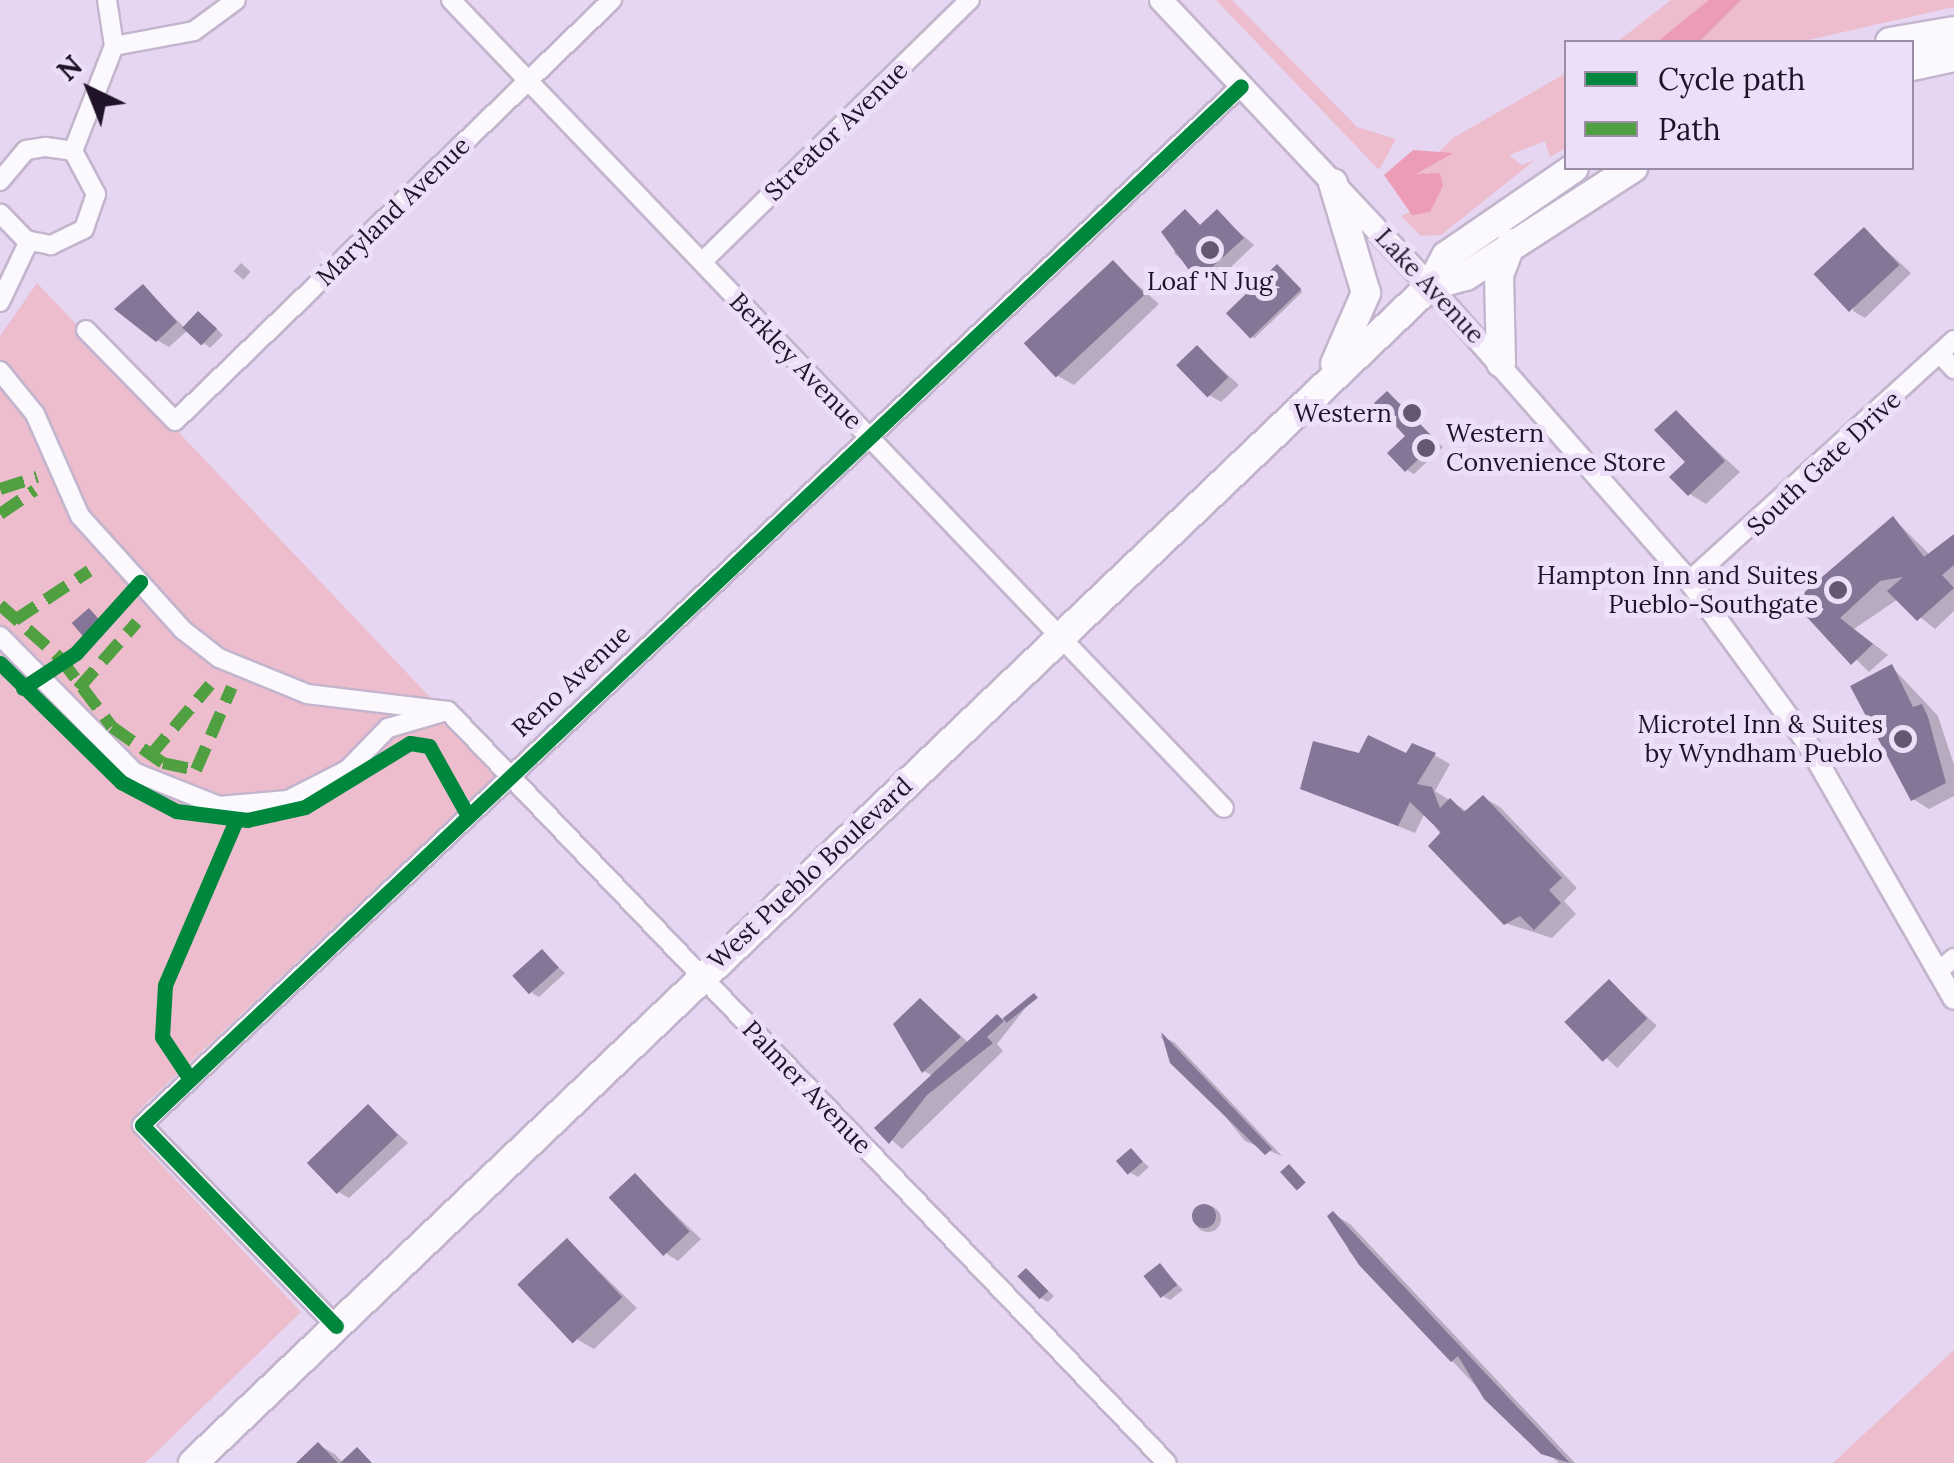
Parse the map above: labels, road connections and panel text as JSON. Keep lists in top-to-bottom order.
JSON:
{
  "streets": {
    "main road": ["Lake Avenue", "West Pueblo Boulevard"],
    "street": [
      "Streator Avenue",
      "Maryland Avenue",
      "Berkley Avenue",
      "South Gate Drive",
      "Reno Avenue",
      "Palmer Avenue"
    ]
  },
  "crossings": [
    ["Streator Avenue", "Berkley Avenue"],
    ["Maryland Avenue", "Berkley Avenue"],
    ["Lake Avenue", "South Gate Drive"],
    ["Lake Avenue", "Reno Avenue"],
    ["Lake Avenue", "West Pueblo Boulevard"],
    ["Berkley Avenue", "Reno Avenue"],
    ["Berkley Avenue", "West Pueblo Boulevard"],
    ["Reno Avenue", "West Pueblo Boulevard"],
    ["Reno Avenue", "Palmer Avenue"],
    ["West Pueblo Boulevard", "Palmer Avenue"]
  ],
  "places": [
    "Loaf 'N Jug",
    "Western",
    "Western Convenience Store",
    "Hampton Inn and Suites Pueblo-Southgate",
    "Microtel Inn & Suites by Wyndham Pueblo"
  ],
  "legend": ["Cycle path", "Path"],
  "north": "top left"
}
